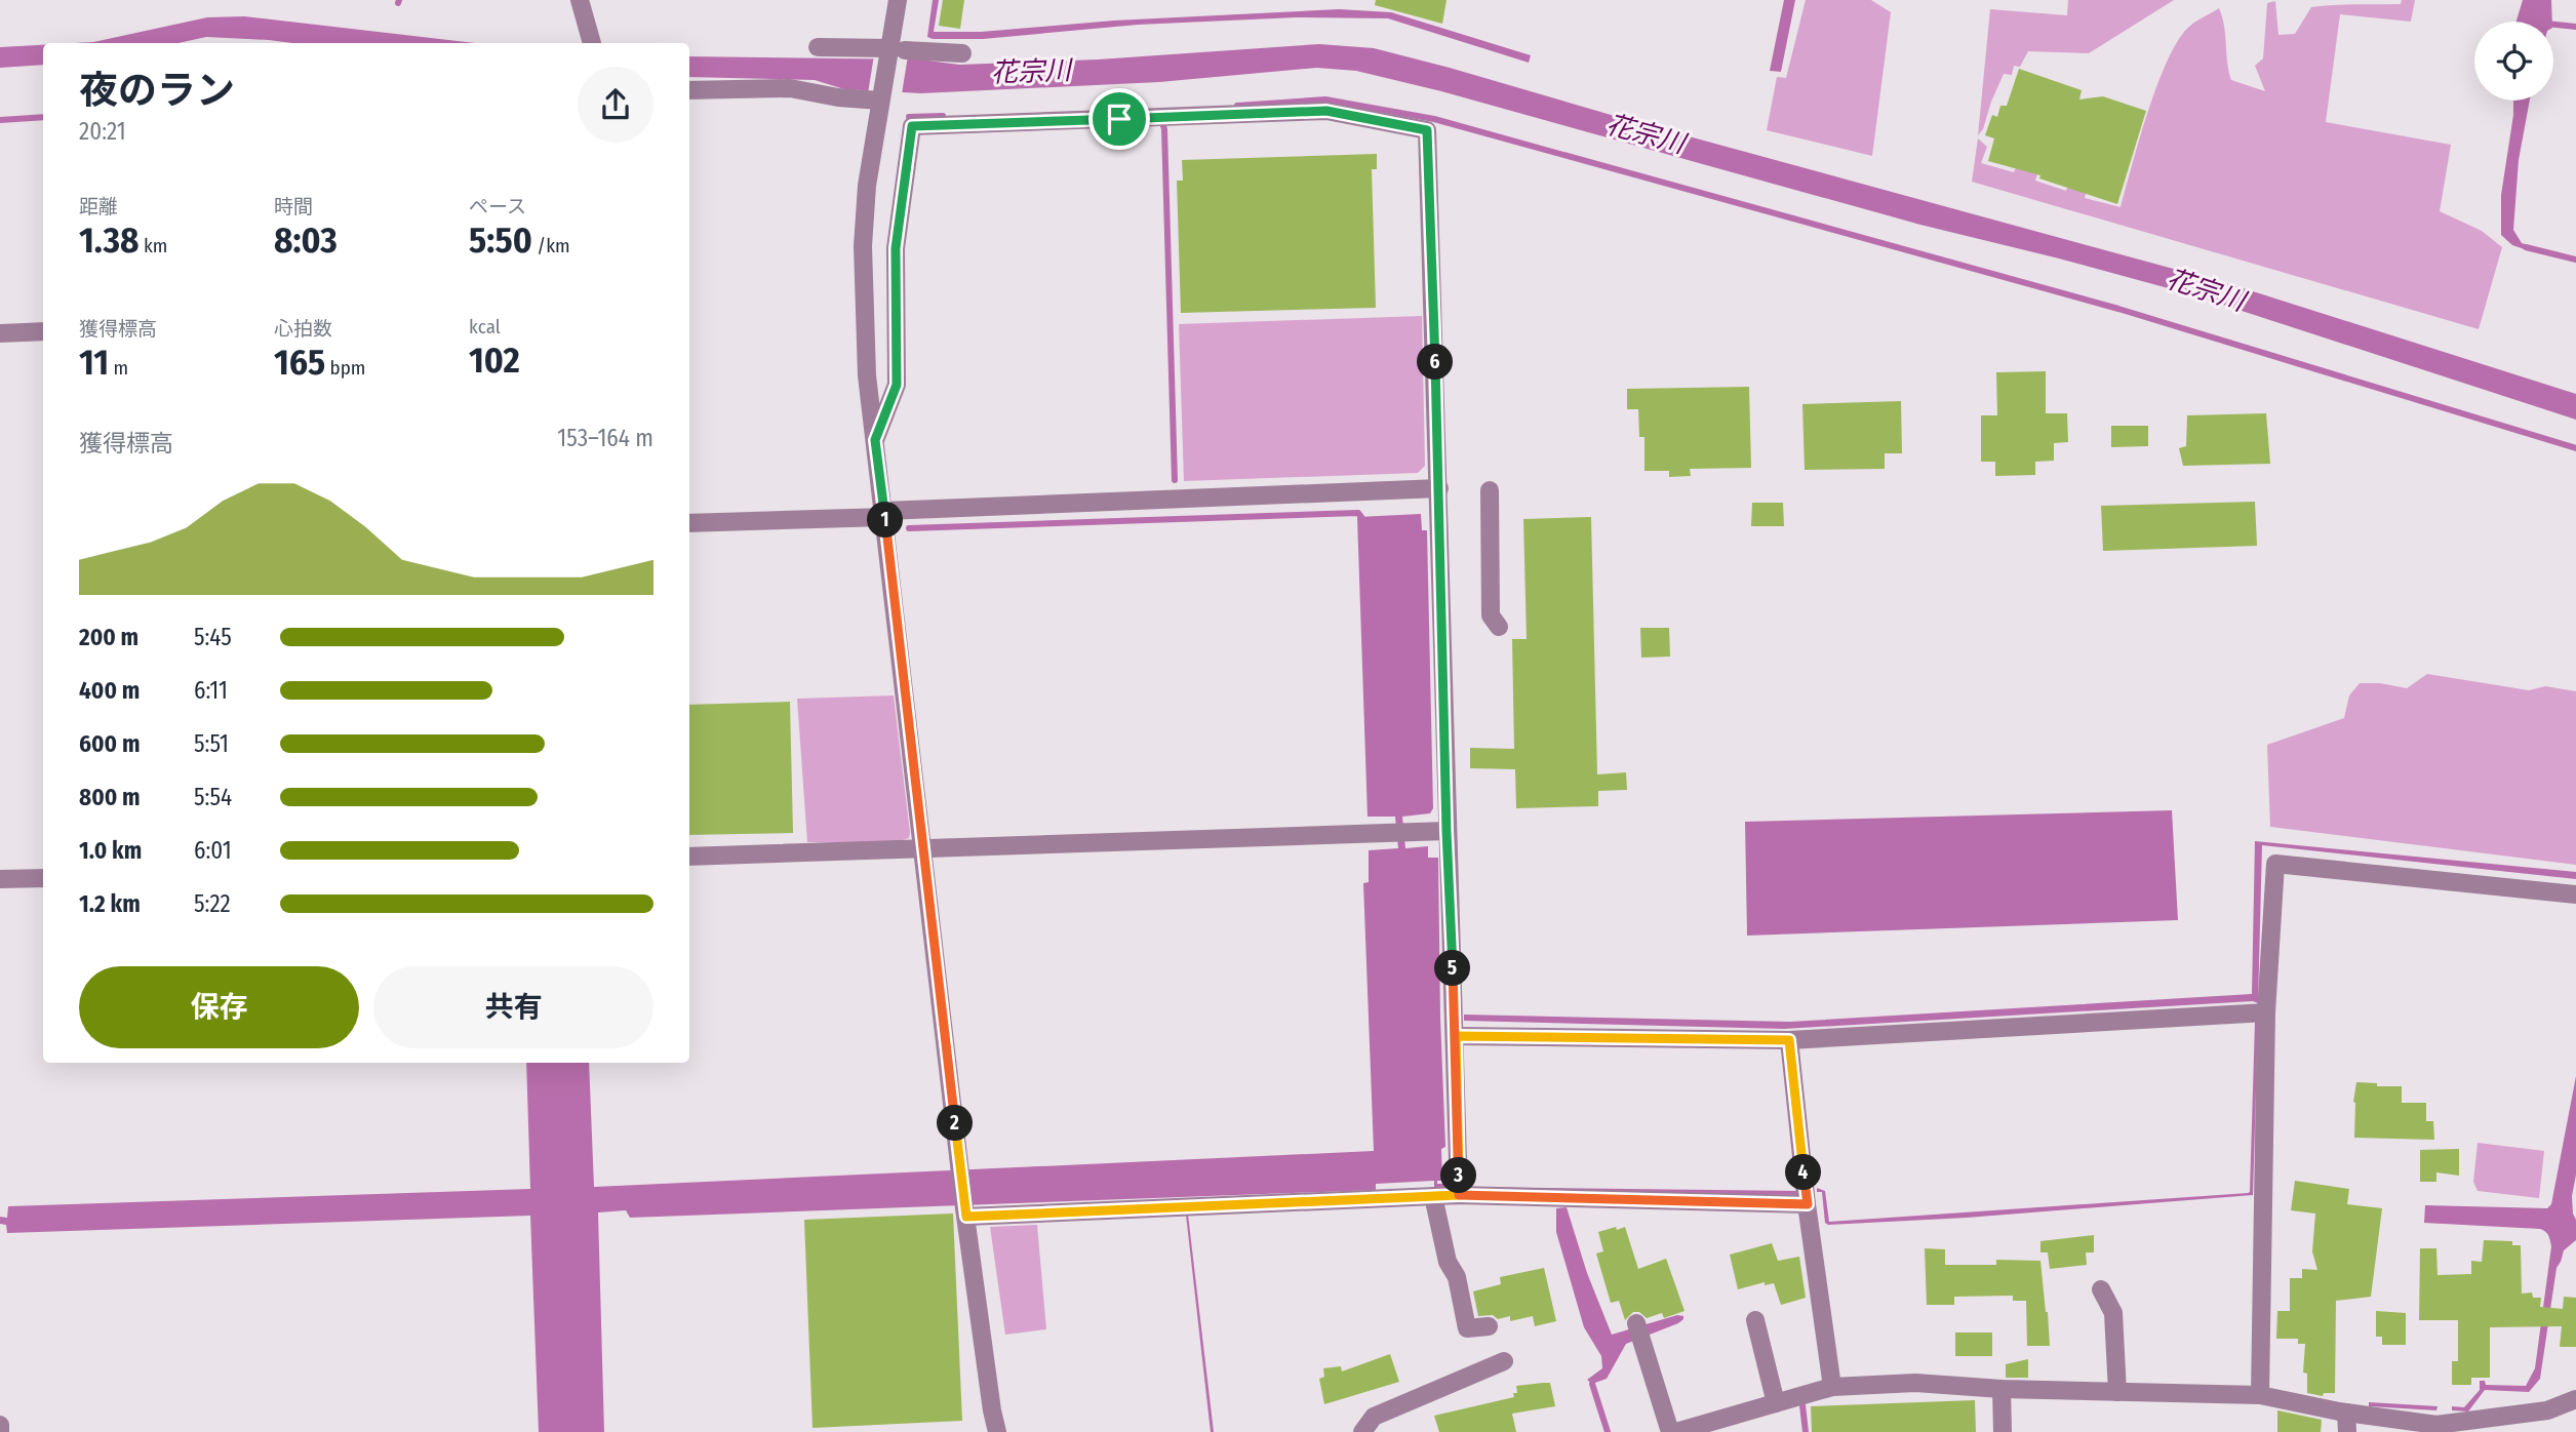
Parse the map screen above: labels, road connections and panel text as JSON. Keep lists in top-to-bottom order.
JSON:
{
  "water": ["花宗川"],
  "page": {
    "heading": ["夜のラン", "20:21"],
    "stats": [
      ["距離", "1.38 km"],
      ["時間", "8:03"],
      ["ペース", "5:50 /km"],
      ["獲得標高", "11 m"],
      ["心拍数", "165 bpm"],
      ["kcal", "102"]
    ],
    "pins": [
      "6",
      "1",
      "5",
      "2",
      "4",
      "3"
    ],
    "chart": ["獲得標高", "153–164 m"],
    "list": [
      {
        "name": "200 m",
        "note": "5:45"
      },
      {
        "name": "400 m",
        "note": "6:11"
      },
      {
        "name": "600 m",
        "note": "5:51"
      },
      {
        "name": "800 m",
        "note": "5:54"
      },
      {
        "name": "1.0 km",
        "note": "6:01"
      },
      {
        "name": "1.2 km",
        "note": "5:22"
      }
    ],
    "buttons": ["保存", "共有"]
  }
}
